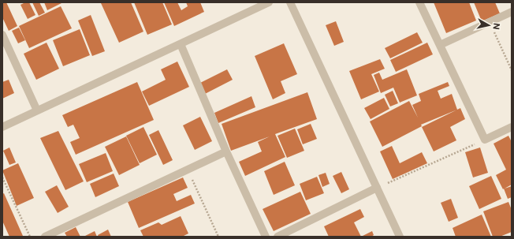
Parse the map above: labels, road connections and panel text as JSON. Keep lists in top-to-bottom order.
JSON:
{
  "north": "right"
}
